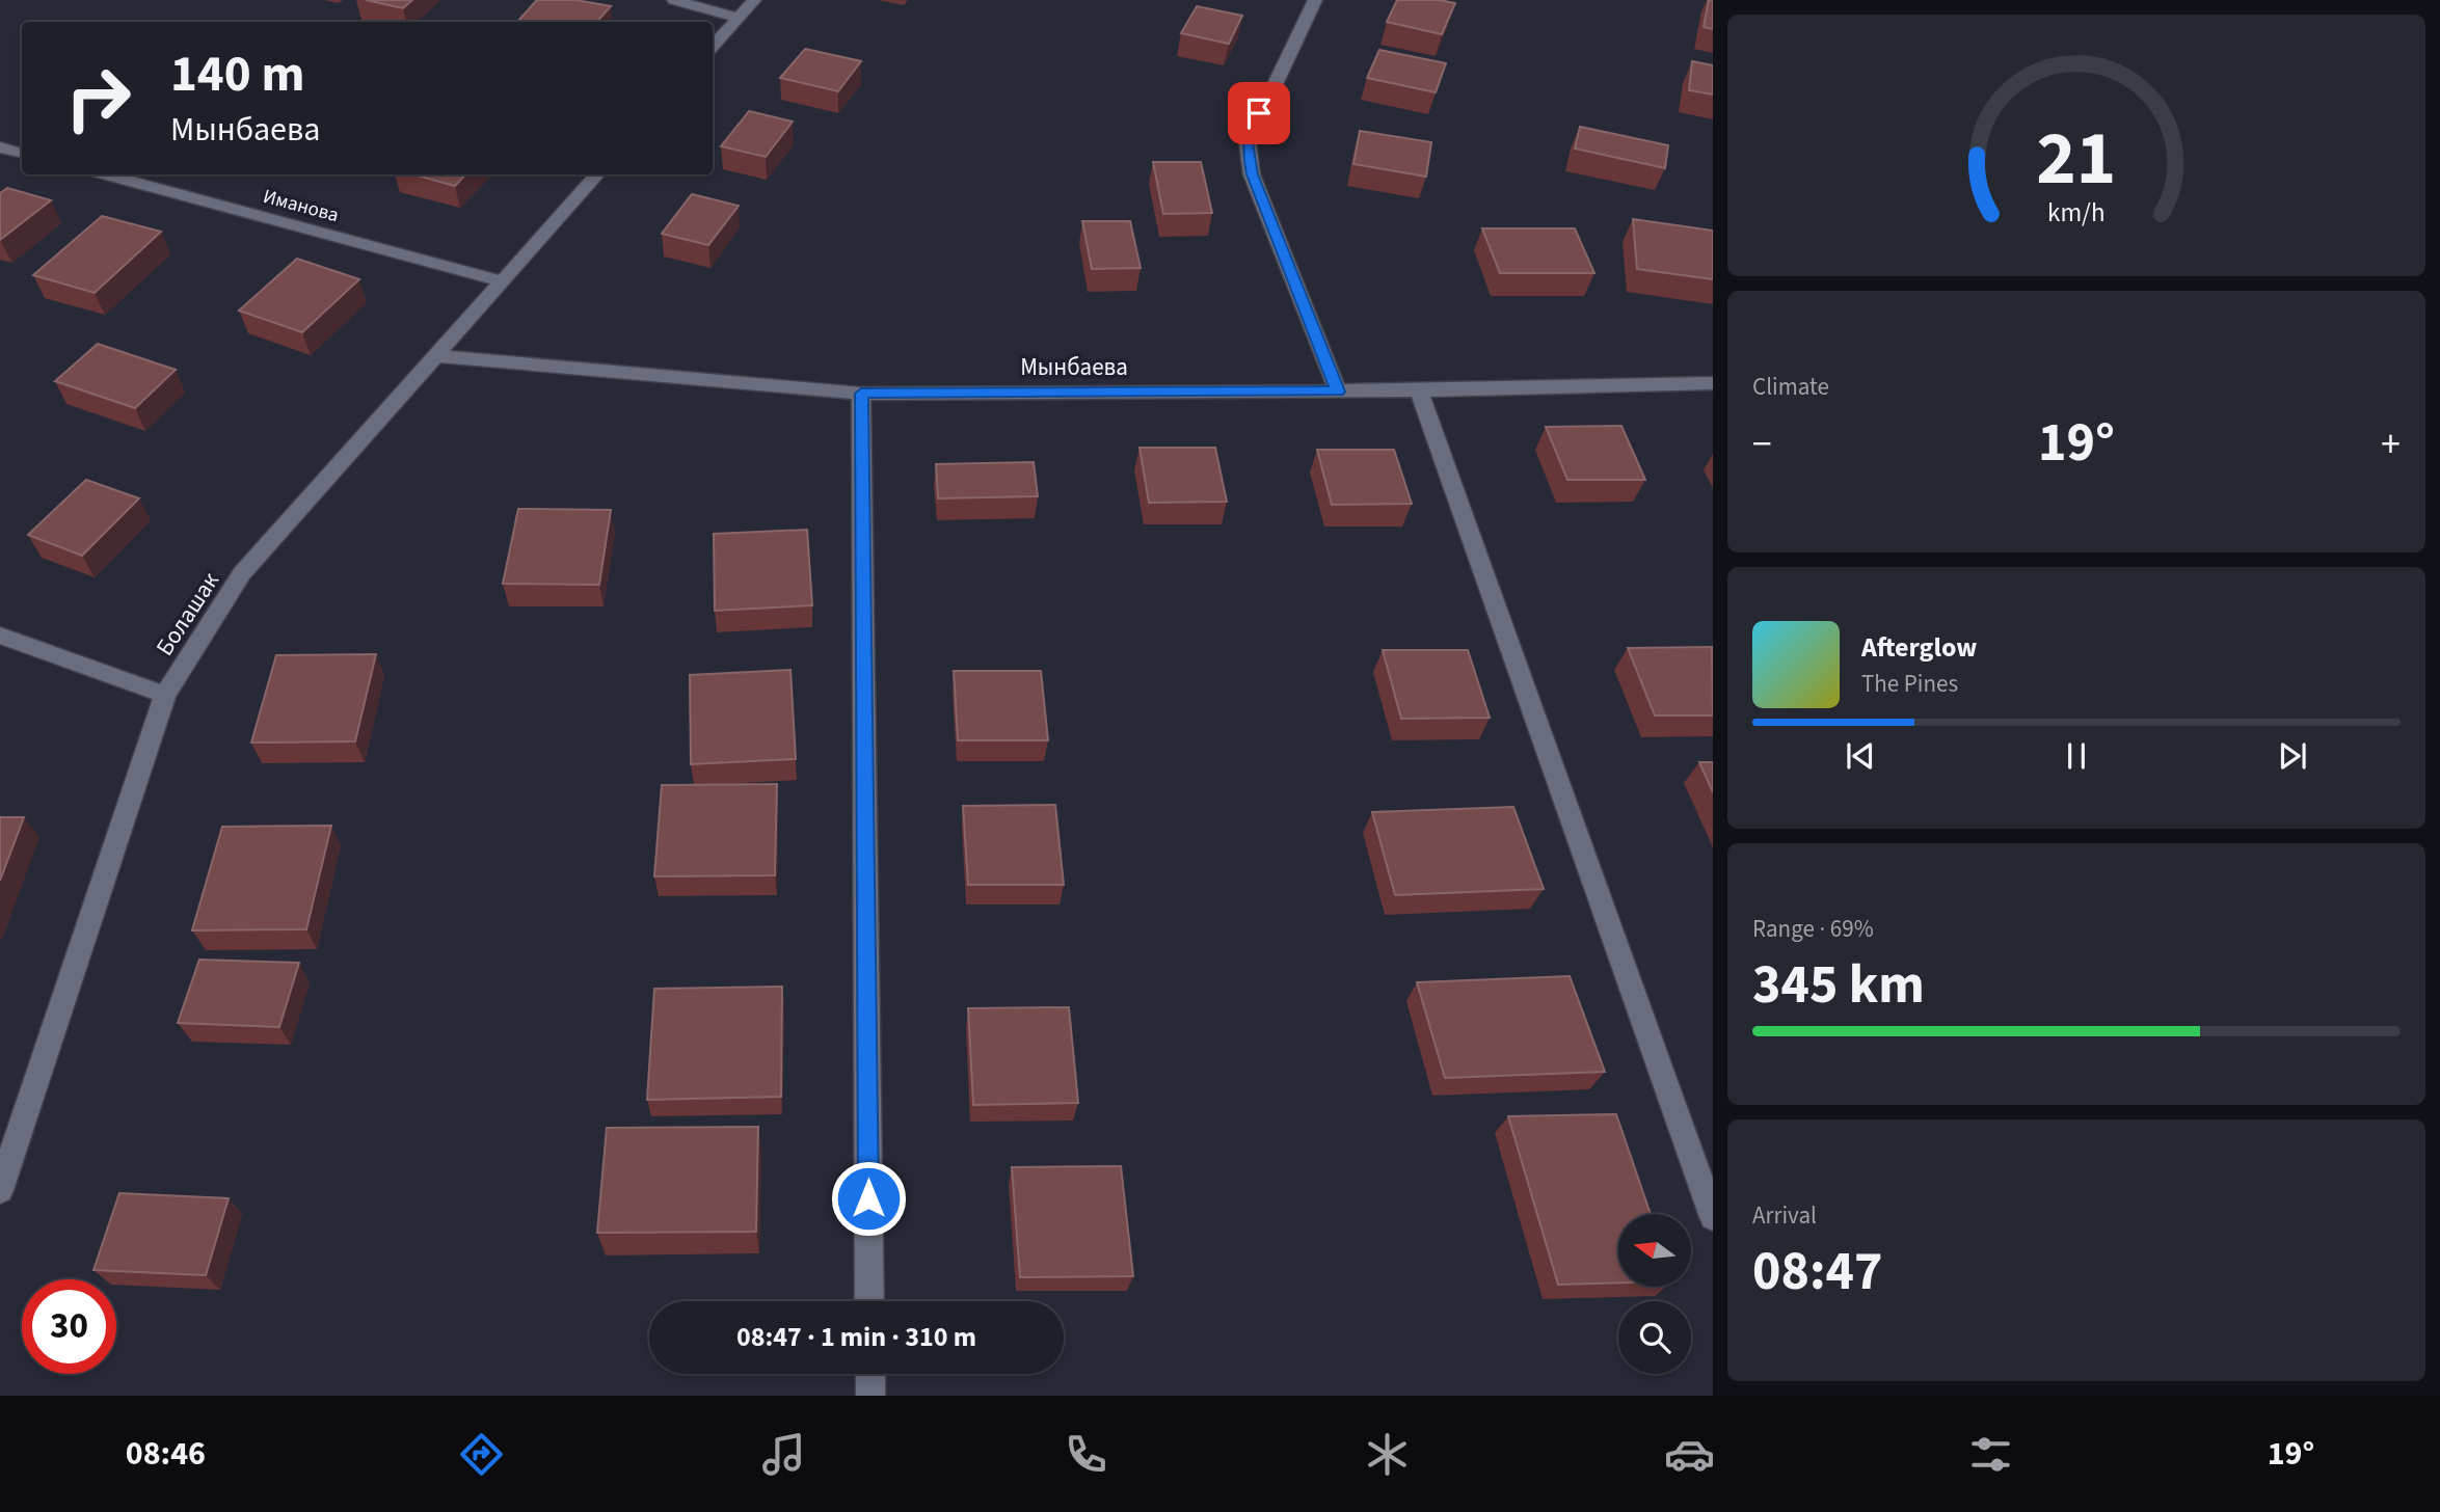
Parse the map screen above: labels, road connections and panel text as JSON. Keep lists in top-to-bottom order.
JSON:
{
  "streets": {
    "street": ["Иманова", "Мынбаева", "Болашак"]
  },
  "crossings": [
    ["Иманова", "Болашак"],
    ["Мынбаева", "Болашак"]
  ],
  "north": "left",
  "page": {
    "turn": ["140 m", "Мынбаева"],
    "tile": [
      "Climate",
      ["Range · 69%", "345 km"],
      ["Arrival", "08:47"]
    ],
    "heat": ["−", "19°", "+"],
    "song": ["Afterglow", "The Pines"],
    "limit": "30",
    "trip": "08:47 · 1 min · 310 m",
    "tabs": ["08:46", "19°"],
    "gauge": ["21", "km/h"]
  }
}
